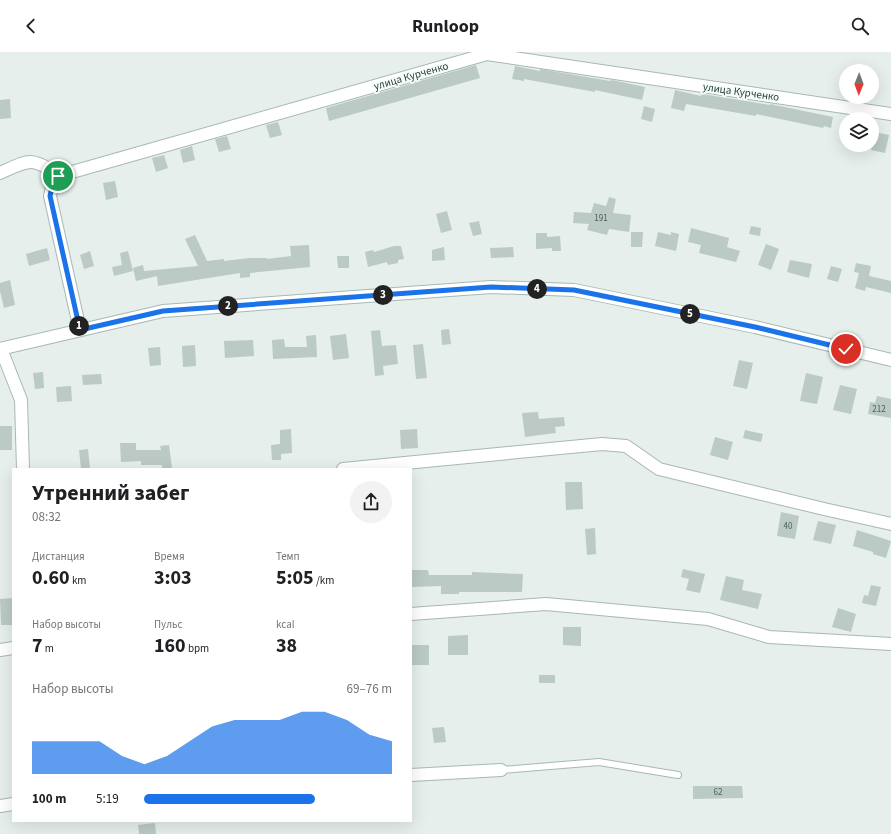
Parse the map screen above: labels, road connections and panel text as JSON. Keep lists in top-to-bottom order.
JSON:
{
  "streets": {
    "street": ["улица Курченко"]
  },
  "house_numbers": [
    "191",
    "212",
    "40",
    "62"
  ],
  "north": "bottom",
  "page": {
    "header": "Runloop",
    "pins": [
      "4",
      "3",
      "2",
      "5",
      "1"
    ],
    "heading": ["Утренний забег", "08:32"],
    "stats": [
      ["Дистанция", "0.60 km"],
      ["Время", "3:03"],
      ["Темп", "5:05 /km"],
      ["Набор высоты", "7 m"],
      ["Пульс", "160 bpm"],
      ["kcal", "38"]
    ],
    "chart": ["Набор высоты", "69–76 m"],
    "list": [
      {
        "name": "100 m",
        "note": "5:19"
      }
    ]
  }
}
